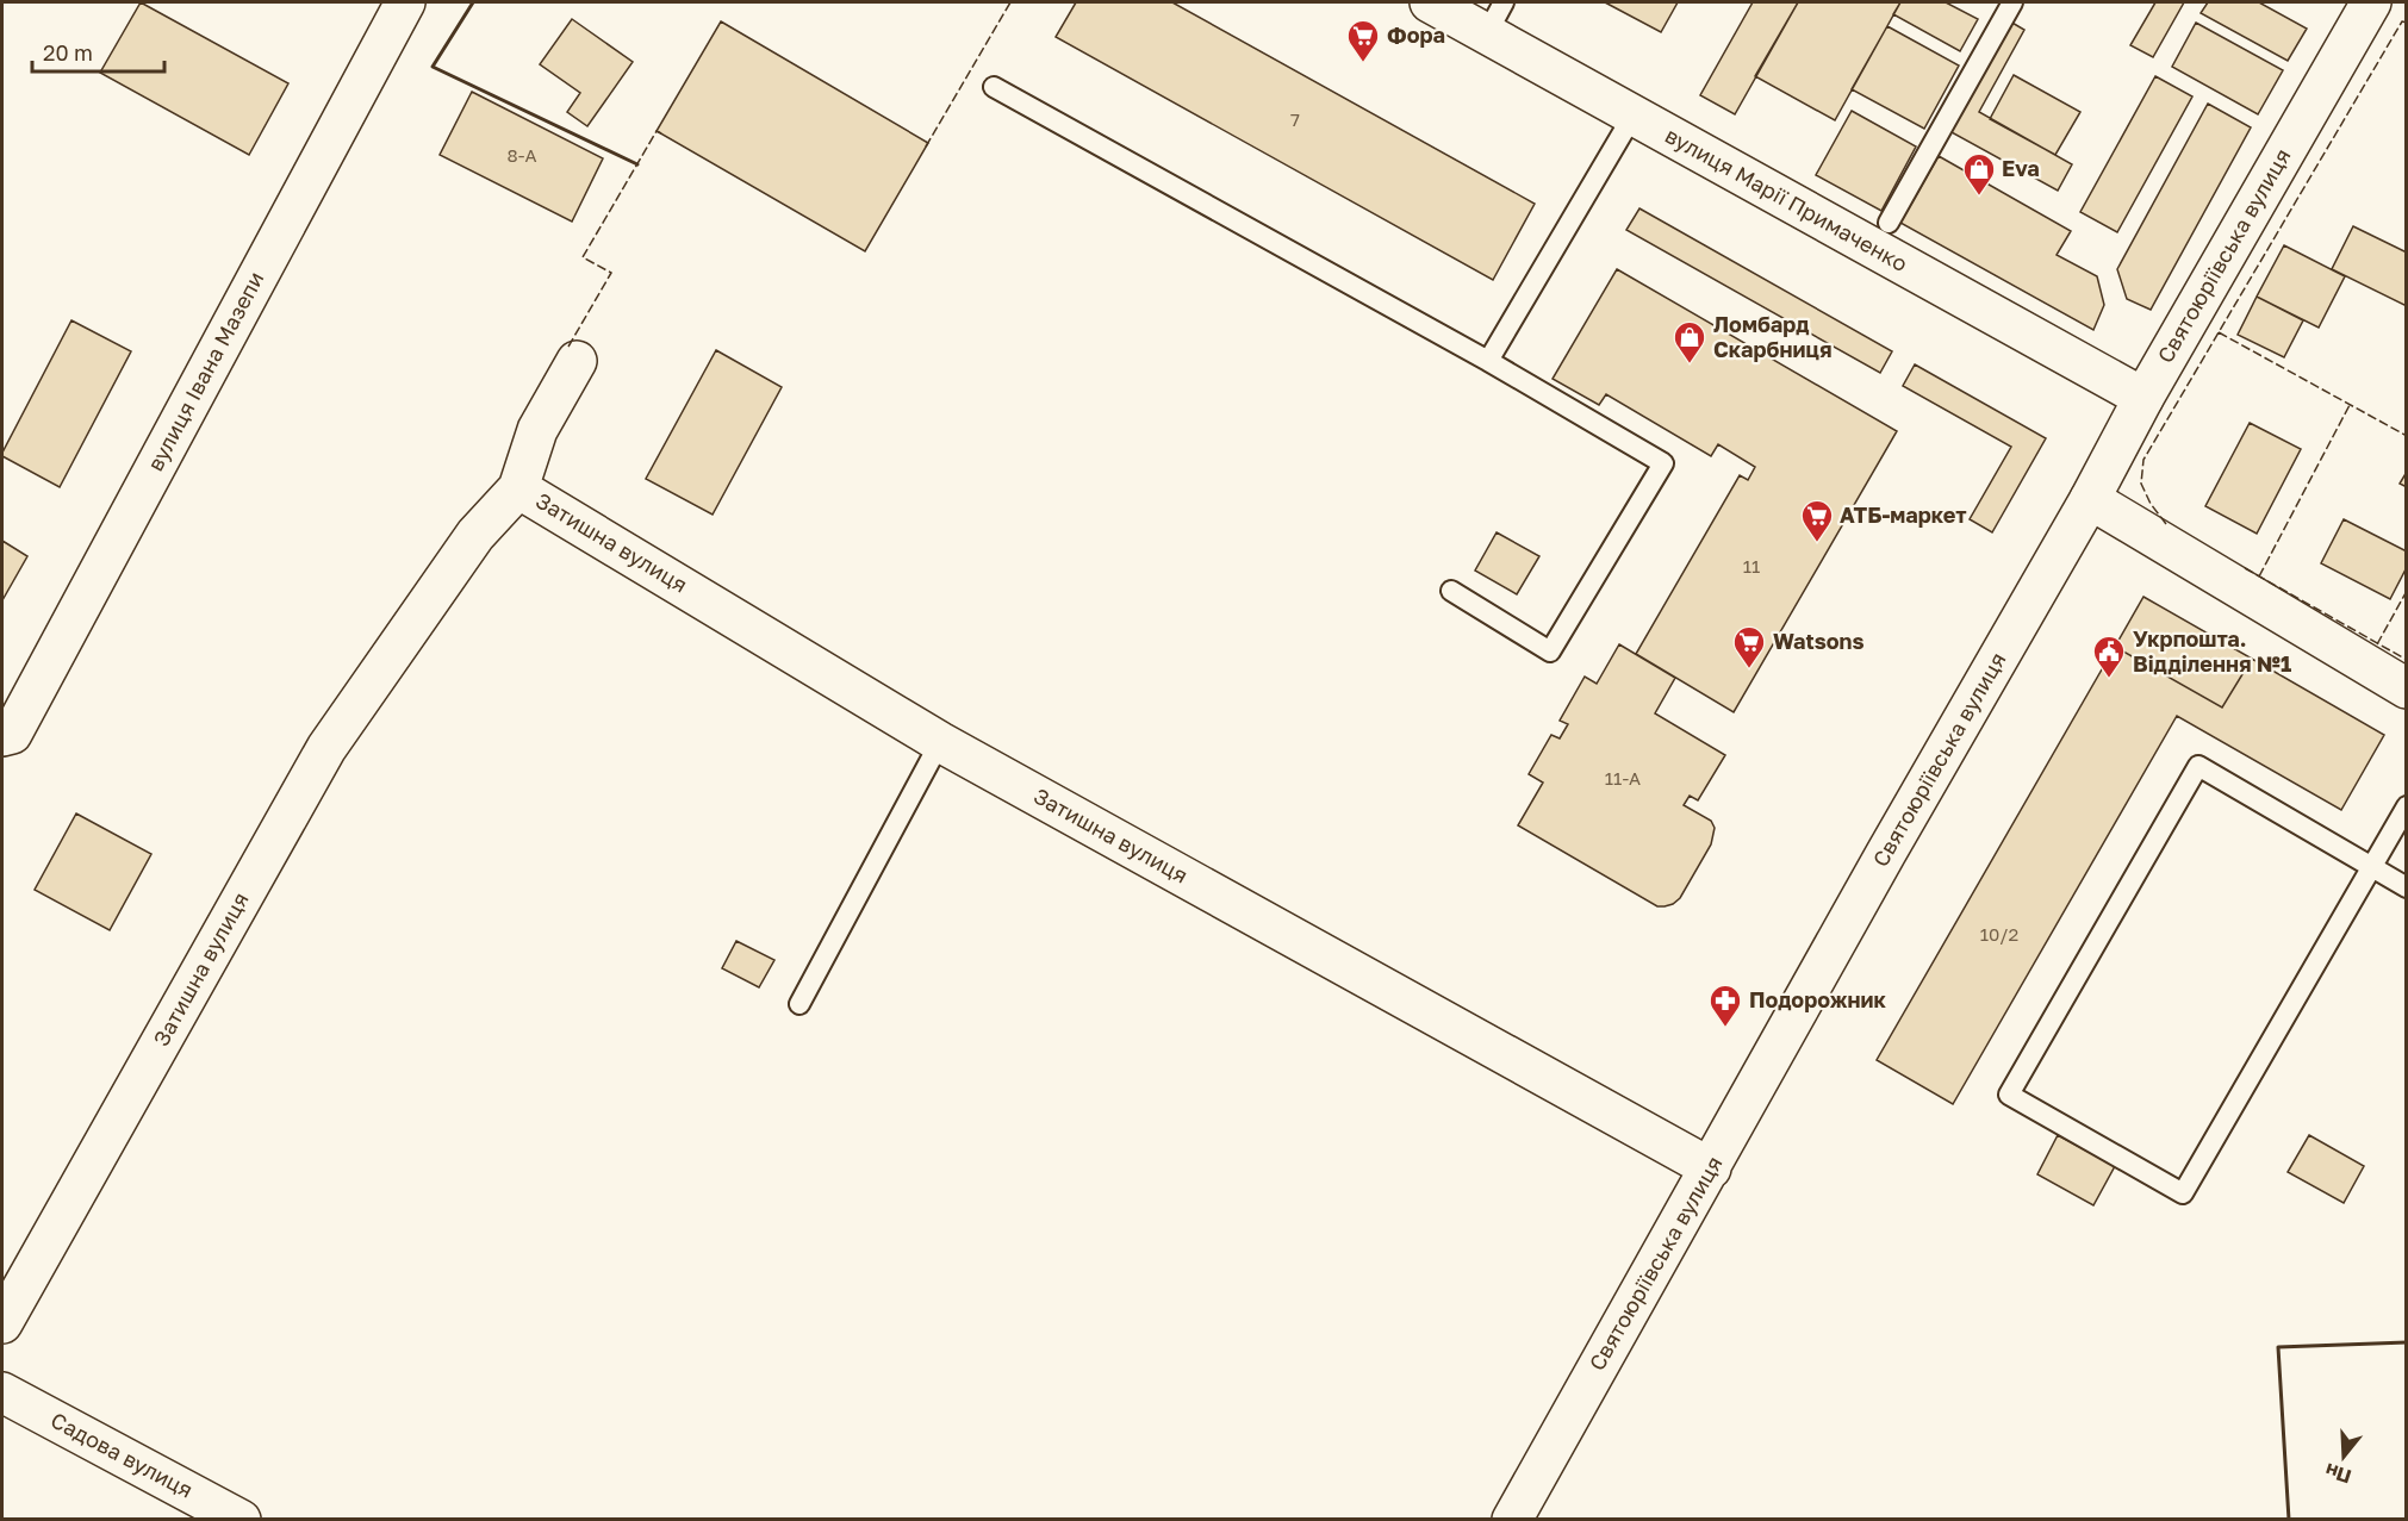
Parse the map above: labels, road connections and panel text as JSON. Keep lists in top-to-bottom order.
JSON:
{
  "streets": {
    "street": [
      "вулиця Марії Примаченко",
      "Святоюріївська вулиця",
      "вулиця Івана Мазепи",
      "Затишна вулиця",
      "Садова вулиця"
    ]
  },
  "crossings": [
    ["вулиця Марії Примаченко", "Святоюріївська вулиця"],
    ["Святоюріївська вулиця", "Затишна вулиця"]
  ],
  "places": {
    "supermarket": ["Фора", "АТБ-маркет", "Watsons"],
    "shop": ["Eva", "Ломбард Скарбниця"],
    "public building": ["Укрпошта. Відділення №1"],
    "pharmacy": ["Подорожник"]
  },
  "house_numbers": [
    "7",
    "8-А",
    "11",
    "11-А",
    "10/2"
  ],
  "scale_bar": "20 m",
  "north": "bottom"
}
